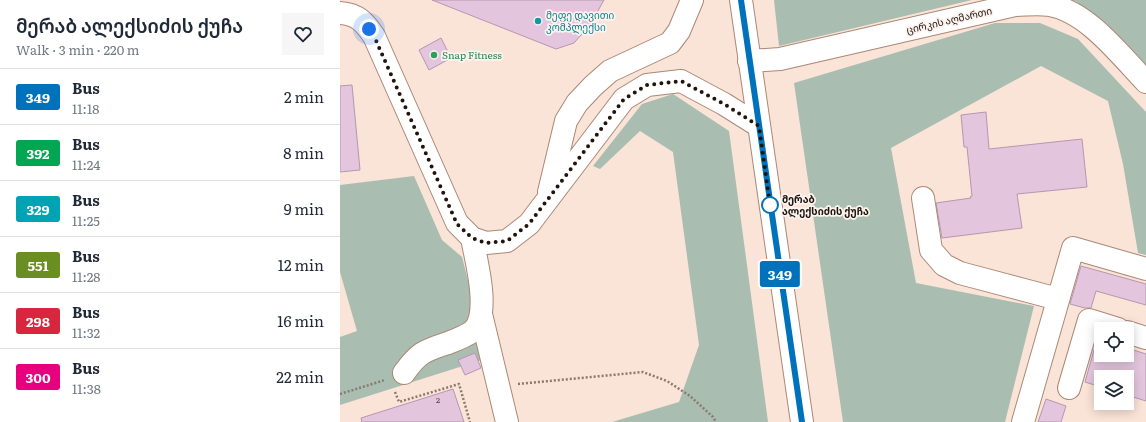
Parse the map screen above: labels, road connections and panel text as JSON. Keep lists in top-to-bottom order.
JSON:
{
  "streets": {
    "street": ["ცირკის აღმართი"]
  },
  "places": ["მეფე დავითი კომპლექსი", "Snap Fitness", "მერაბ ალექსიძის ქუჩა"],
  "lines": ["bus line 349"],
  "house_numbers": ["2"],
  "page": {
    "heading": ["მერაბ ალექსიძის ქუჩა", "Walk · 3 min · 220 m"],
    "on_map": "349",
    "list": [
      {
        "mark": "349",
        "name": "Bus",
        "note": "11:18",
        "value": "2 min"
      },
      {
        "mark": "392",
        "name": "Bus",
        "note": "11:24",
        "value": "8 min"
      },
      {
        "mark": "329",
        "name": "Bus",
        "note": "11:25",
        "value": "9 min"
      },
      {
        "mark": "551",
        "name": "Bus",
        "note": "11:28",
        "value": "12 min"
      },
      {
        "mark": "298",
        "name": "Bus",
        "note": "11:32",
        "value": "16 min"
      },
      {
        "mark": "300",
        "name": "Bus",
        "note": "11:38",
        "value": "22 min"
      }
    ]
  }
}
